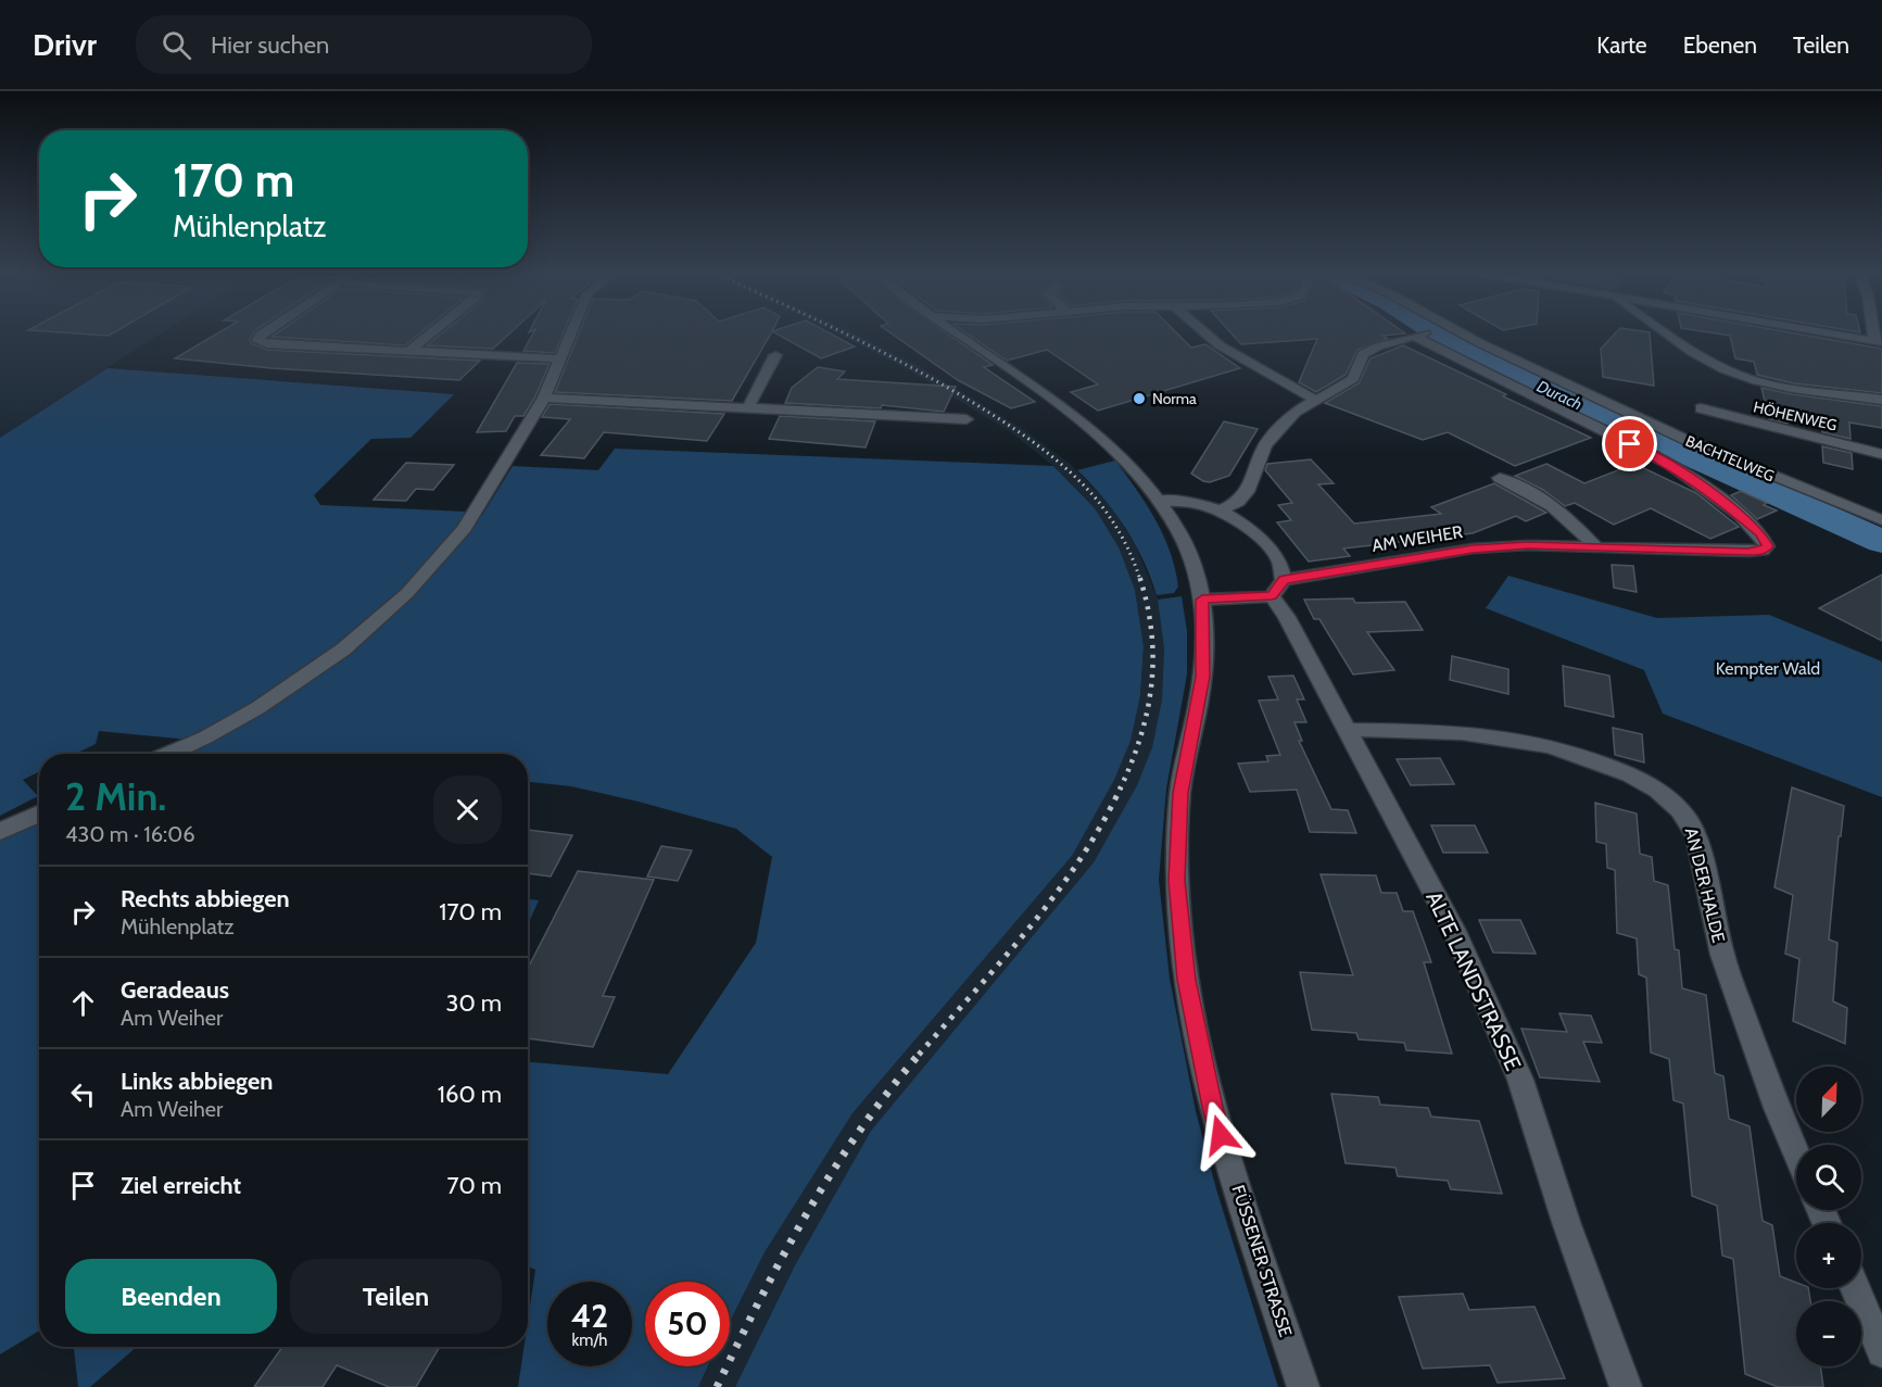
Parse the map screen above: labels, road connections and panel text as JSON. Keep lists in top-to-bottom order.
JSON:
{
  "streets": {
    "street": [
      "HÖHENWEG",
      "BACHTELWEG",
      "AM WEIHER",
      "AN DER HALDE",
      "ALTE LANDSTRASSE",
      "FÜSSENER STRASSE"
    ]
  },
  "crossings": [
    ["AN DER HALDE", "ALTE LANDSTRASSE"]
  ],
  "water": ["Durach"],
  "parks": ["Kempter Wald"],
  "places": ["Norma"],
  "north": "top right",
  "page": {
    "header": "Drivr",
    "search": "Hier suchen",
    "nav": ["Karte", "Ebenen", "Teilen"],
    "turn": ["170 m", "Mühlenplatz"],
    "heading": ["2 Min.", "430 m · 16:06"],
    "list": [
      {
        "name": "Rechts abbiegen",
        "note": "Mühlenplatz",
        "value": "170 m"
      },
      {
        "name": "Geradeaus",
        "note": "Am Weiher",
        "value": "30 m"
      },
      {
        "name": "Links abbiegen",
        "note": "Am Weiher",
        "value": "160 m"
      },
      {
        "name": "Ziel erreicht",
        "value": "70 m"
      }
    ],
    "map_buttons": ["+", "−"],
    "buttons": ["Beenden", "Teilen"],
    "speed": "42 km/h",
    "limit": "50"
  }
}
